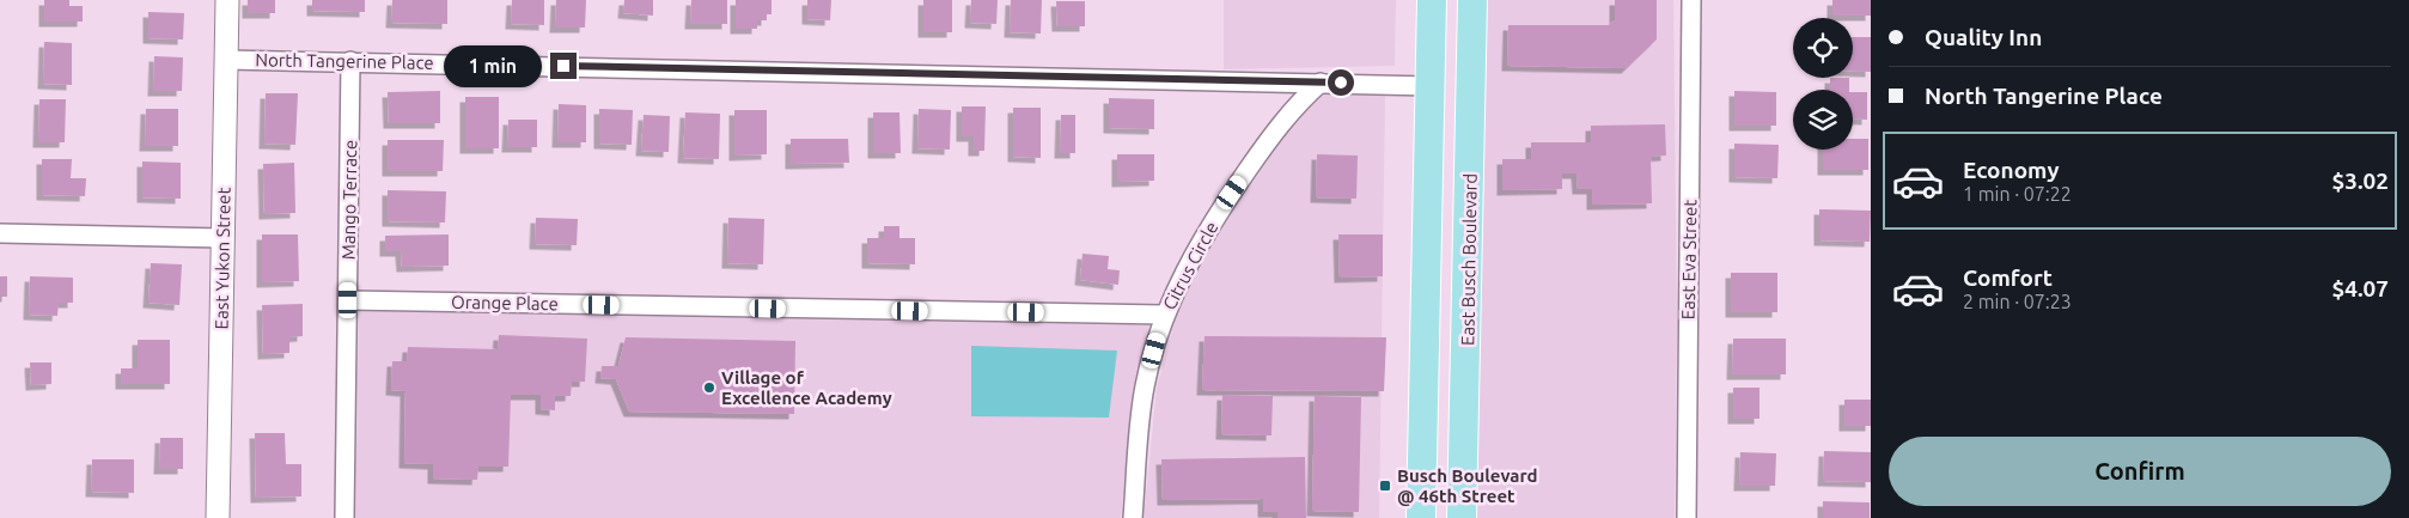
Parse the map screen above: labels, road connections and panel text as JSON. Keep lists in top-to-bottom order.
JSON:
{
  "streets": {
    "main road": ["East Busch Boulevard"],
    "street": [
      "North Tangerine Place",
      "Mango Terrace",
      "East Yukon Street",
      "East Eva Street",
      "Citrus Circle",
      "Orange Place"
    ]
  },
  "crossings": [
    ["North Tangerine Place", "Mango Terrace"],
    ["North Tangerine Place", "East Yukon Street"],
    ["North Tangerine Place", "Citrus Circle"],
    ["Mango Terrace", "Orange Place"],
    ["Citrus Circle", "Orange Place"]
  ],
  "places": {
    "other": ["Village of Excellence Academy"],
    "transit": ["Busch Boulevard @ 46th Street"]
  },
  "page": {
    "banner": ["Quality Inn", "North Tangerine Place"],
    "bubble": "1 min",
    "list": [
      {
        "name": "Economy",
        "note": "1 min · 07:22",
        "value": "$3.02"
      },
      {
        "name": "Comfort",
        "note": "2 min · 07:23",
        "value": "$4.07"
      }
    ],
    "buttons": "Confirm"
  }
}
